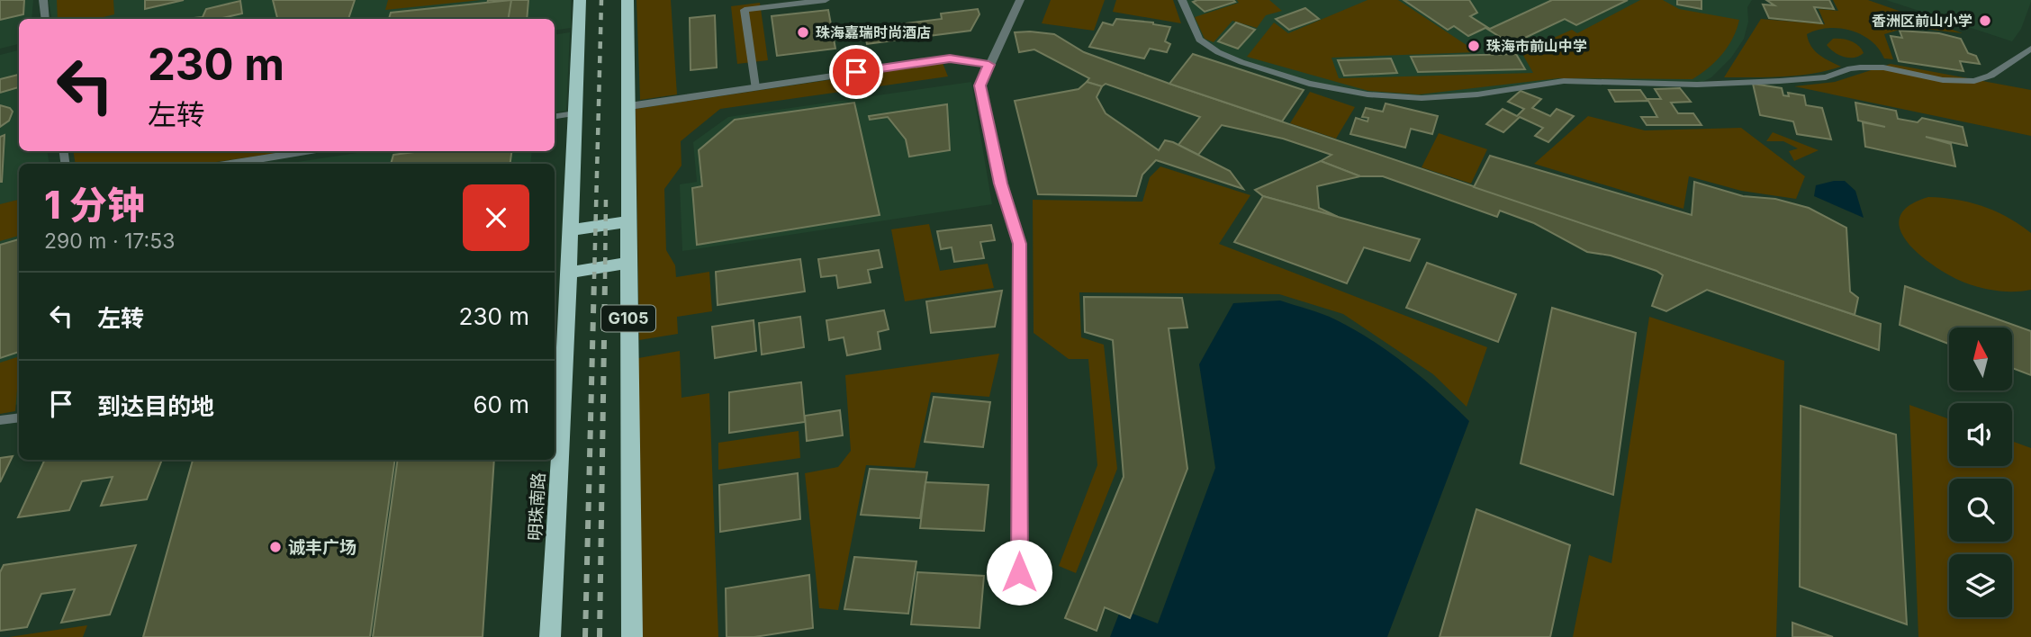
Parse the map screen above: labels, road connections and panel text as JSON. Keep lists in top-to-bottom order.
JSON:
{
  "streets": {
    "highway": ["G105", "明珠南路"]
  },
  "places": [
    "香洲区前山小学",
    "珠海嘉瑞时尚酒店",
    "珠海市前山中学",
    "诚丰广场"
  ],
  "north": "top",
  "page": {
    "turn": ["230 m", "左转"],
    "heading": ["1 分钟", "290 m · 17:53"],
    "list": [
      {
        "name": "左转",
        "value": "230 m"
      },
      {
        "name": "到达目的地",
        "value": "60 m"
      }
    ]
  }
}
